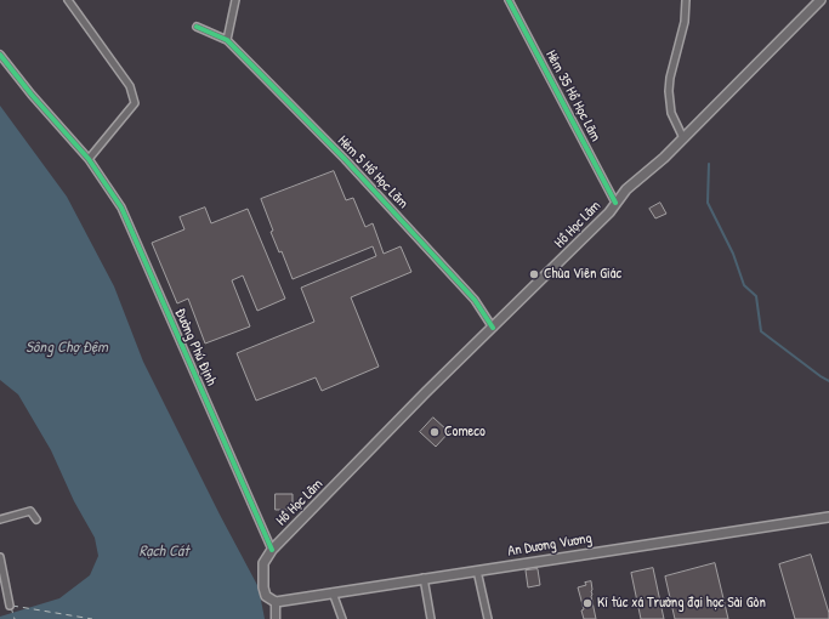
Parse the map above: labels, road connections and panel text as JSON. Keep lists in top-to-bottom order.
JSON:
{
  "streets": {
    "main road": ["Hồ Học Lãm", "An Dương Vương"],
    "street": ["Hẻm 35 Hồ Học Lãm", "Hẻm 5 Hồ Học Lãm", "Đường Phú Định"]
  },
  "crossings": [
    ["Hẻm 35 Hồ Học Lãm", "Hồ Học Lãm"],
    ["Hẻm 5 Hồ Học Lãm", "Hồ Học Lãm"],
    ["Hồ Học Lãm", "Đường Phú Định"]
  ],
  "water": ["Sông Chợ Đệm", "Rạch Cát"],
  "places": ["Chùa Viên Giác", "Comeco", "Kí túc xá Trường đại học Sài Gòn"]
}
